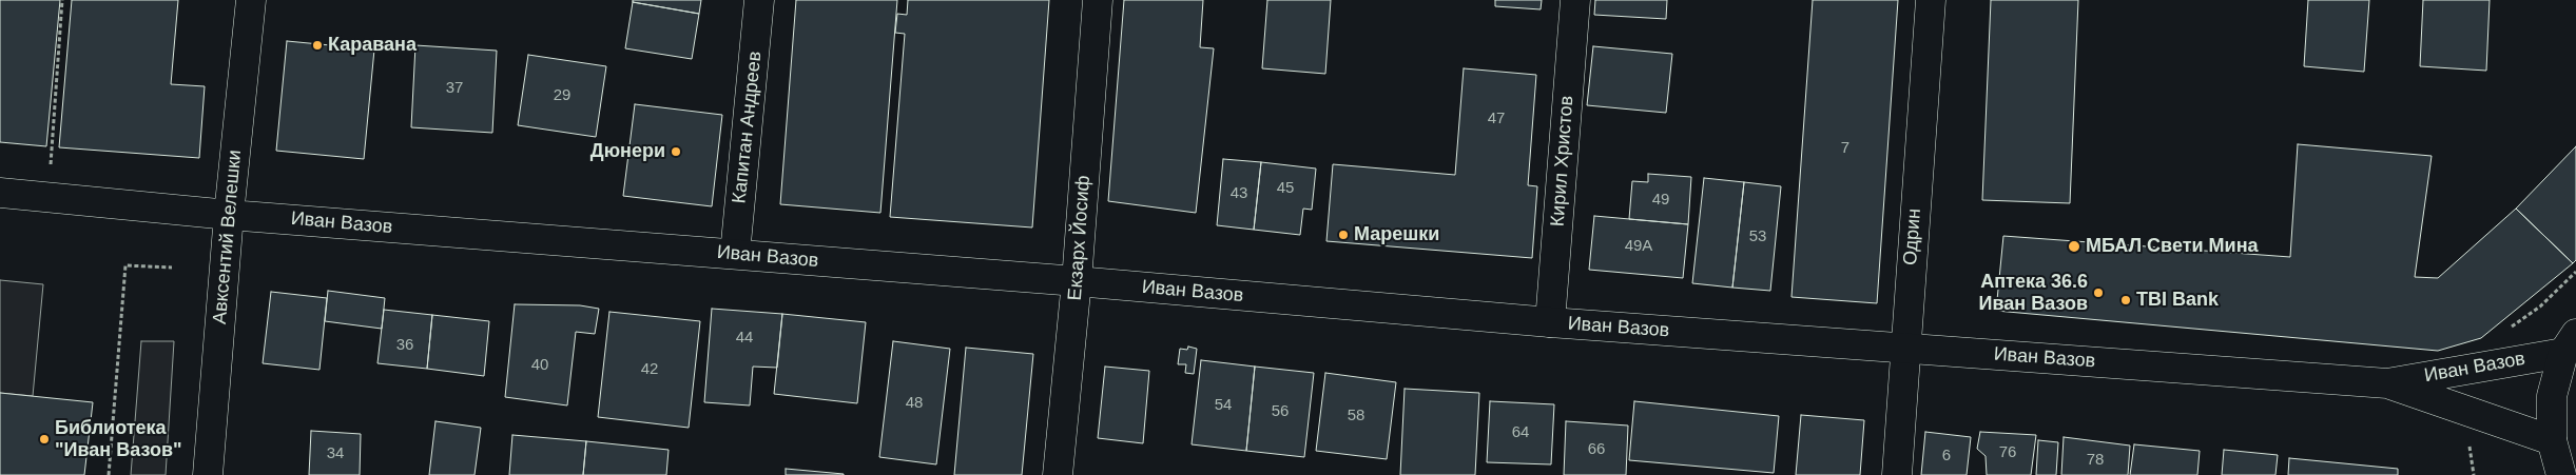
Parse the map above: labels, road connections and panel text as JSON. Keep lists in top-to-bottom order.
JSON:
{
  "streets": {
    "street": [
      "Капитан Андреев",
      "Кирил Христов",
      "Иван Вазов",
      "Авксентий Велешки",
      "Одрин",
      "Екзарх Йосиф"
    ]
  },
  "crossings": [
    ["Капитан Андреев", "Иван Вазов"],
    ["Кирил Христов", "Иван Вазов"],
    ["Иван Вазов", "Авксентий Велешки"],
    ["Иван Вазов", "Одрин"],
    ["Иван Вазов", "Екзарх Йосиф"]
  ],
  "places": [
    "Каравана",
    "Дюнери",
    "Марешки",
    "МБАЛ Свети Мина",
    "Аптека 36.6 Иван Вазов",
    "TBI Bank",
    "Библиотека \"Иван Вазов\""
  ],
  "house_numbers": [
    "37",
    "29",
    "47",
    "7",
    "45",
    "43",
    "49",
    "53",
    "49А",
    "44",
    "36",
    "40",
    "42",
    "48",
    "54",
    "56",
    "58",
    "64",
    "66",
    "76",
    "34",
    "6",
    "78"
  ]
}
